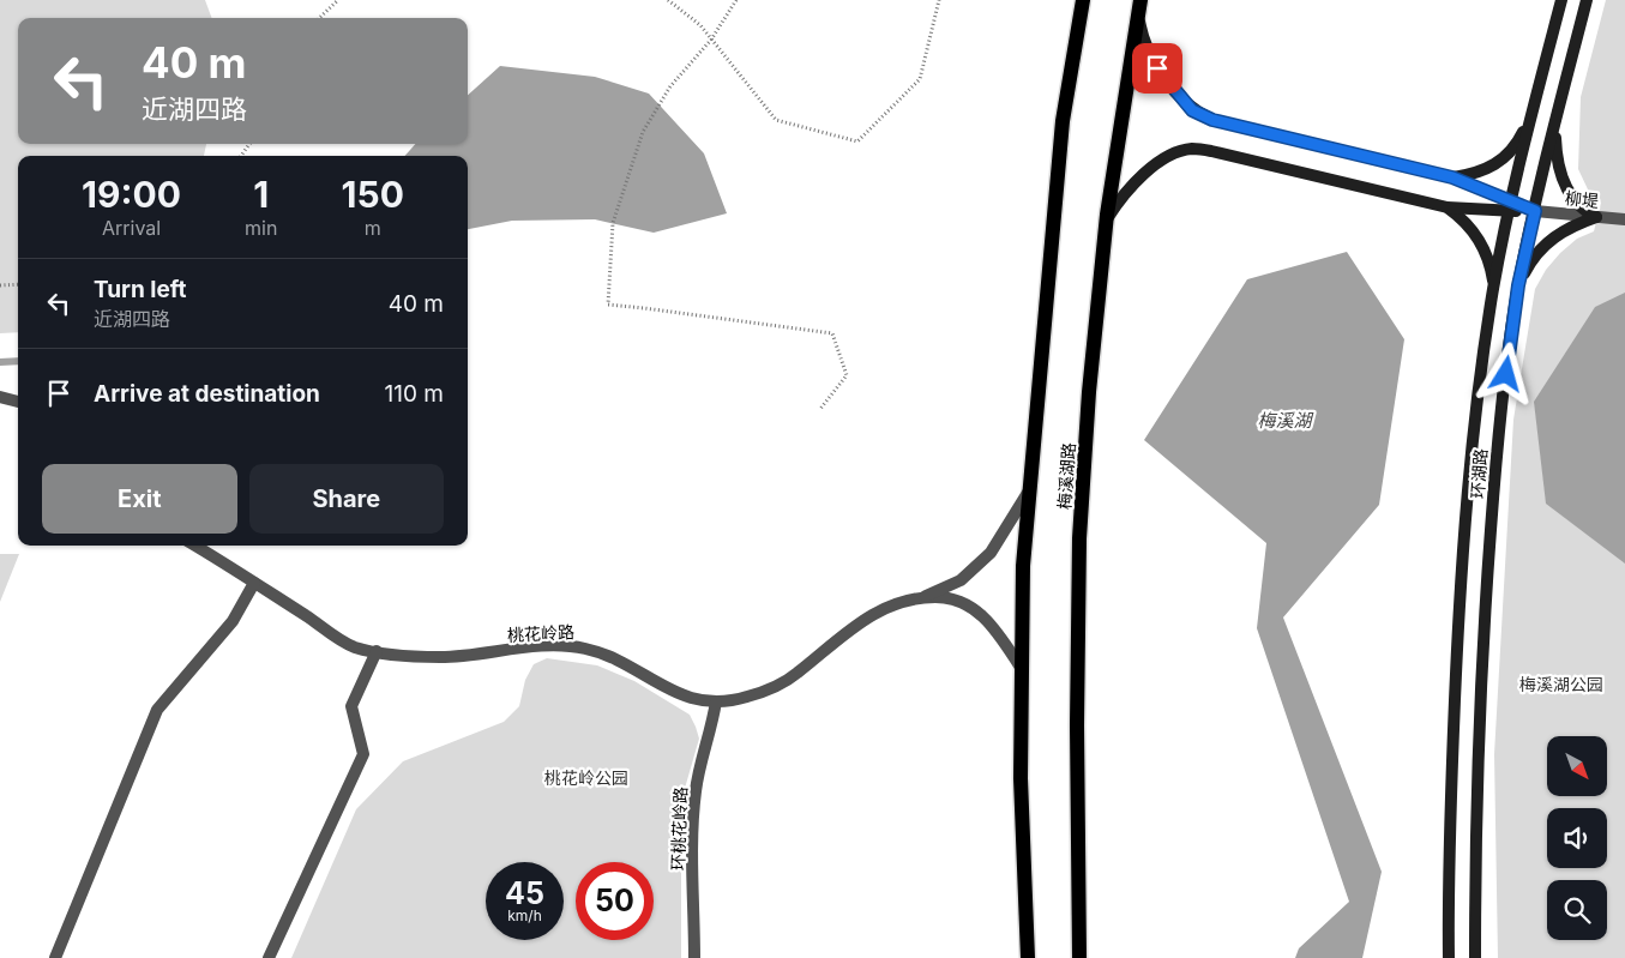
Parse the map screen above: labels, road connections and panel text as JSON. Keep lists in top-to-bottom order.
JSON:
{
  "streets": {
    "main road": ["环湖路", "梅溪湖路"],
    "street": ["柳堤", "桃花岭路", "环桃花岭路"]
  },
  "crossings": [
    ["柳堤", "环湖路"],
    ["桃花岭路", "环桃花岭路"]
  ],
  "water": ["梅溪湖"],
  "parks": ["梅溪湖公园", "桃花岭公园"],
  "north": "bottom right",
  "page": {
    "turn": ["40 m", "近湖四路"],
    "eta": [
      "19:00",
      "Arrival",
      "1",
      "min",
      "150",
      "m"
    ],
    "list": [
      {
        "name": "Turn left",
        "note": "近湖四路",
        "value": "40 m"
      },
      {
        "name": "Arrive at destination",
        "value": "110 m"
      }
    ],
    "buttons": ["Exit", "Share"],
    "speed": "45 km/h",
    "limit": "50"
  }
}
